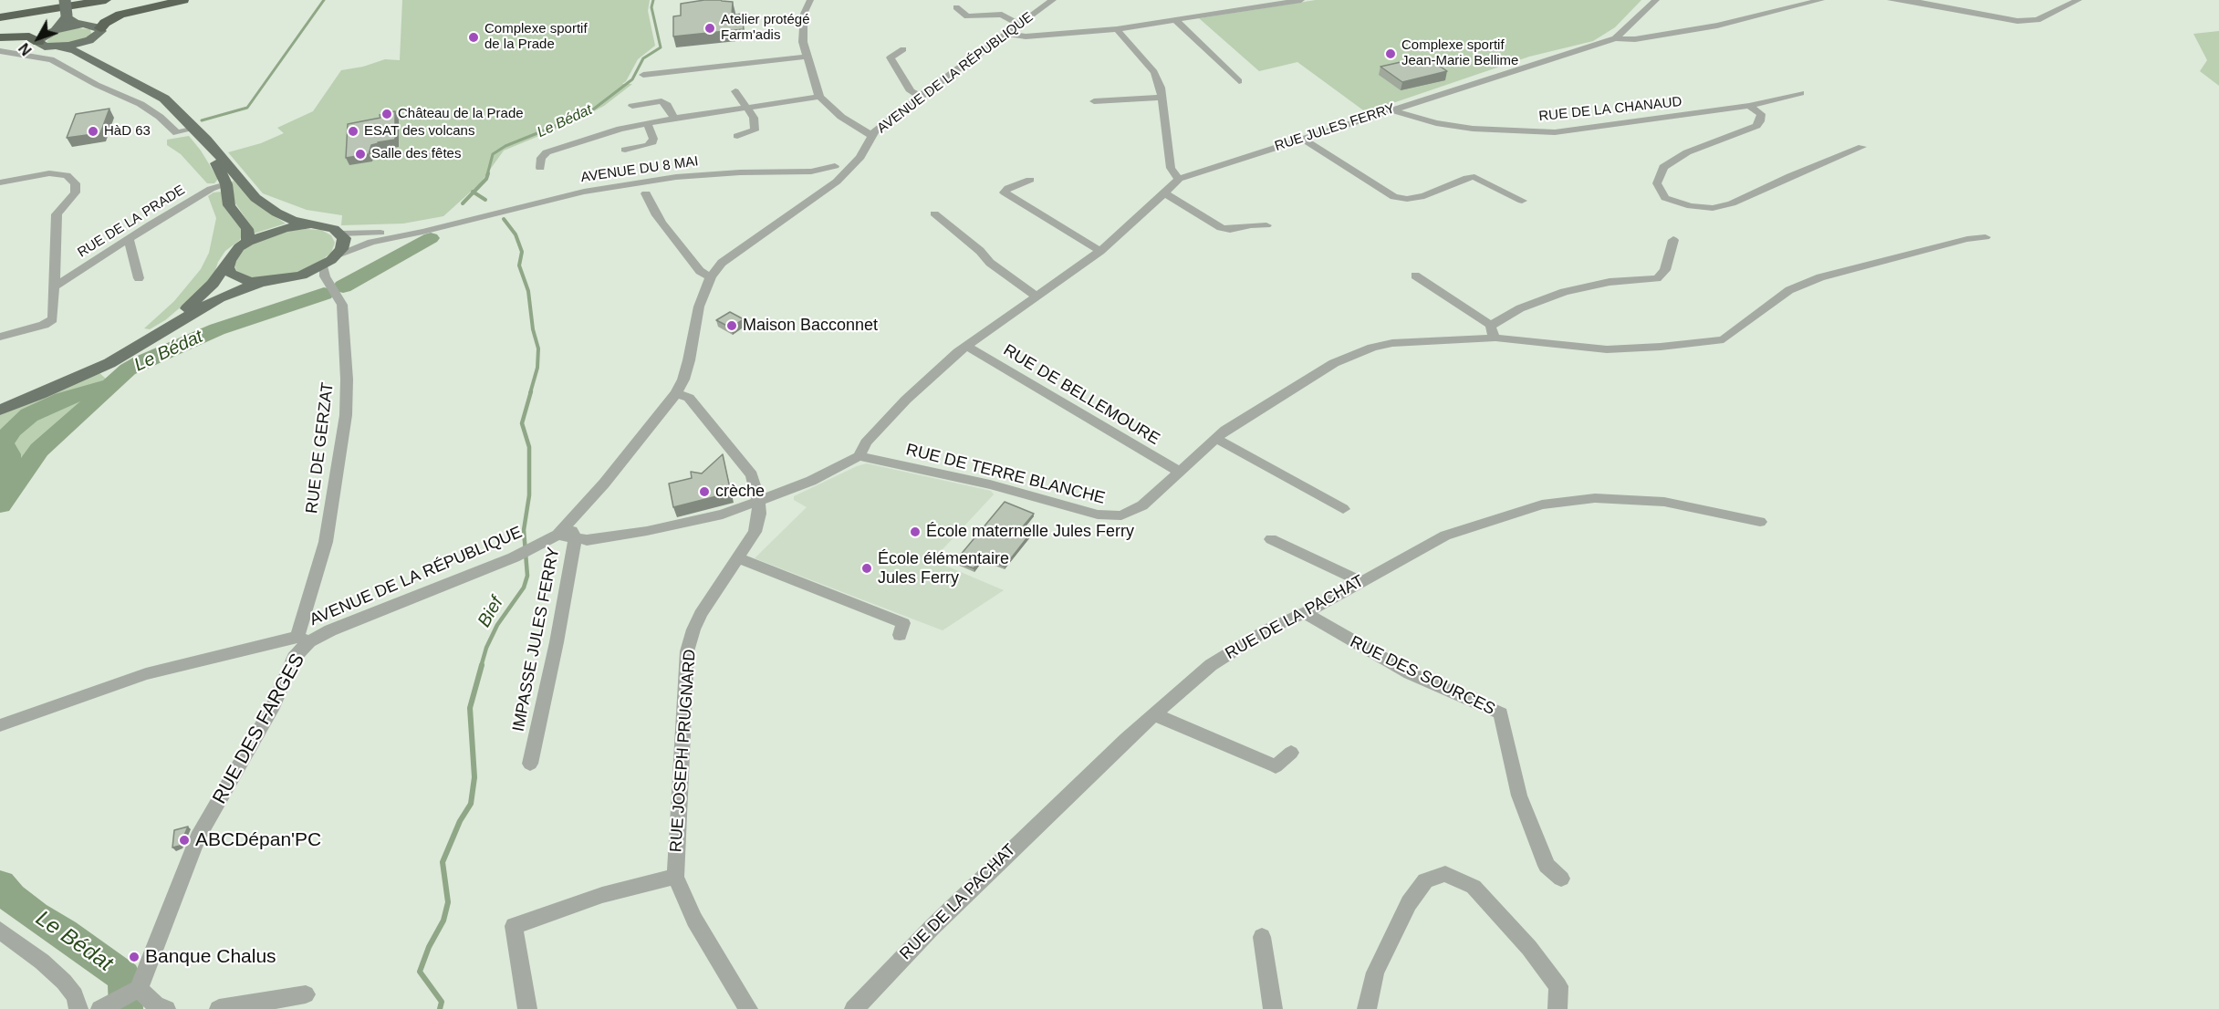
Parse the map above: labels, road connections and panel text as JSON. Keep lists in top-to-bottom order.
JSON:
{
  "streets": {
    "street": [
      "AVENUE DE LA RÉPUBLIQUE",
      "RUE DE LA CHANAUD",
      "RUE JULES FERRY",
      "AVENUE DU 8 MAI",
      "RUE DE LA PRADE",
      "RUE DE BELLEMOURE",
      "RUE DE GERZAT",
      "RUE DE TERRE BLANCHE",
      "RUE DE LA PACHAT",
      "IMPASSE JULES FERRY",
      "RUE DES SOURCES",
      "RUE DES FARGES",
      "RUE JOSEPH PRUGNARD"
    ]
  },
  "crossings": [
    ["AVENUE DE LA RÉPUBLIQUE", "RUE JULES FERRY"],
    ["AVENUE DE LA RÉPUBLIQUE", "AVENUE DU 8 MAI"],
    ["AVENUE DE LA RÉPUBLIQUE", "RUE DE GERZAT"],
    ["AVENUE DE LA RÉPUBLIQUE", "IMPASSE JULES FERRY"],
    ["AVENUE DE LA RÉPUBLIQUE", "RUE DES FARGES"],
    ["AVENUE DE LA RÉPUBLIQUE", "RUE JOSEPH PRUGNARD"],
    ["RUE DE LA CHANAUD", "RUE JULES FERRY"],
    ["RUE JULES FERRY", "RUE DE BELLEMOURE"],
    ["RUE JULES FERRY", "RUE DE TERRE BLANCHE"],
    ["RUE JULES FERRY", "IMPASSE JULES FERRY"],
    ["RUE JULES FERRY", "RUE JOSEPH PRUGNARD"],
    ["RUE DE BELLEMOURE", "RUE DE TERRE BLANCHE"],
    ["RUE DE GERZAT", "RUE DES FARGES"],
    ["RUE DE LA PACHAT", "RUE DES SOURCES"]
  ],
  "water": ["Le Bédat", "Bief"],
  "places": [
    "Atelier protégé Farm'adis",
    "Complexe sportif de la Prade",
    "Complexe sportif Jean-Marie Bellime",
    "Château de la Prade",
    "HàD 63",
    "ESAT des volcans",
    "Salle des fêtes",
    "Maison Bacconnet",
    "crèche",
    "École maternelle Jules Ferry",
    "École élémentaire Jules Ferry",
    "ABCDépan'PC",
    "Banque Chalus"
  ],
  "north": "bottom left"
}
